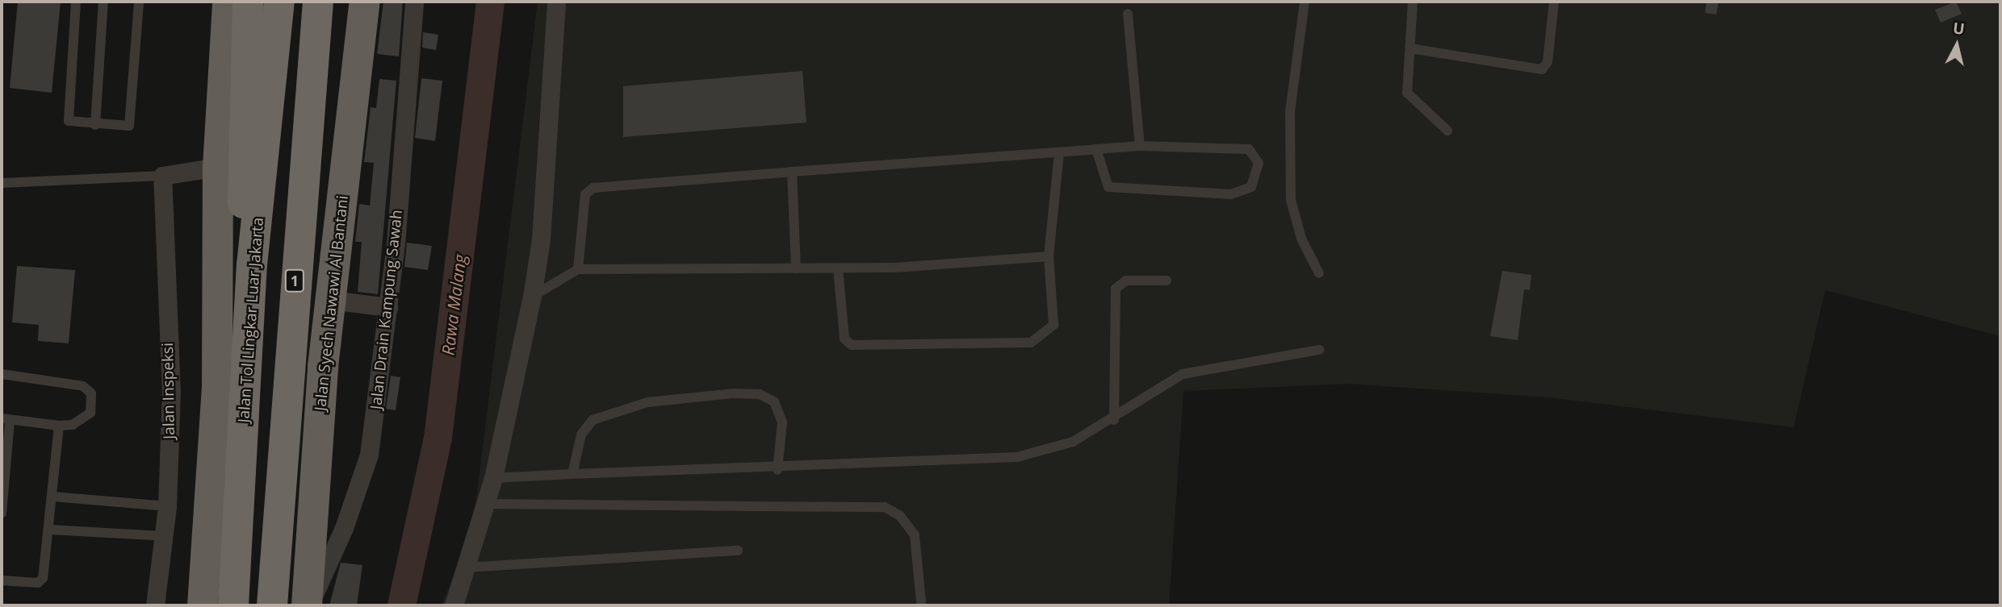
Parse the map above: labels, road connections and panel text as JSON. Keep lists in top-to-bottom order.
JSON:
{
  "streets": {
    "highway": ["1", "Jalan Syech Nawawi Al Bantani", "Jalan Tol Lingkar Luar Jakarta"],
    "street": ["Jalan Drain Kampung Sawah", "Jalan Inspeksi"]
  },
  "crossings": [
    ["Jalan Syech Nawawi Al Bantani", "Jalan Drain Kampung Sawah"]
  ],
  "water": ["Rawa Malang"],
  "north": "top"
}
